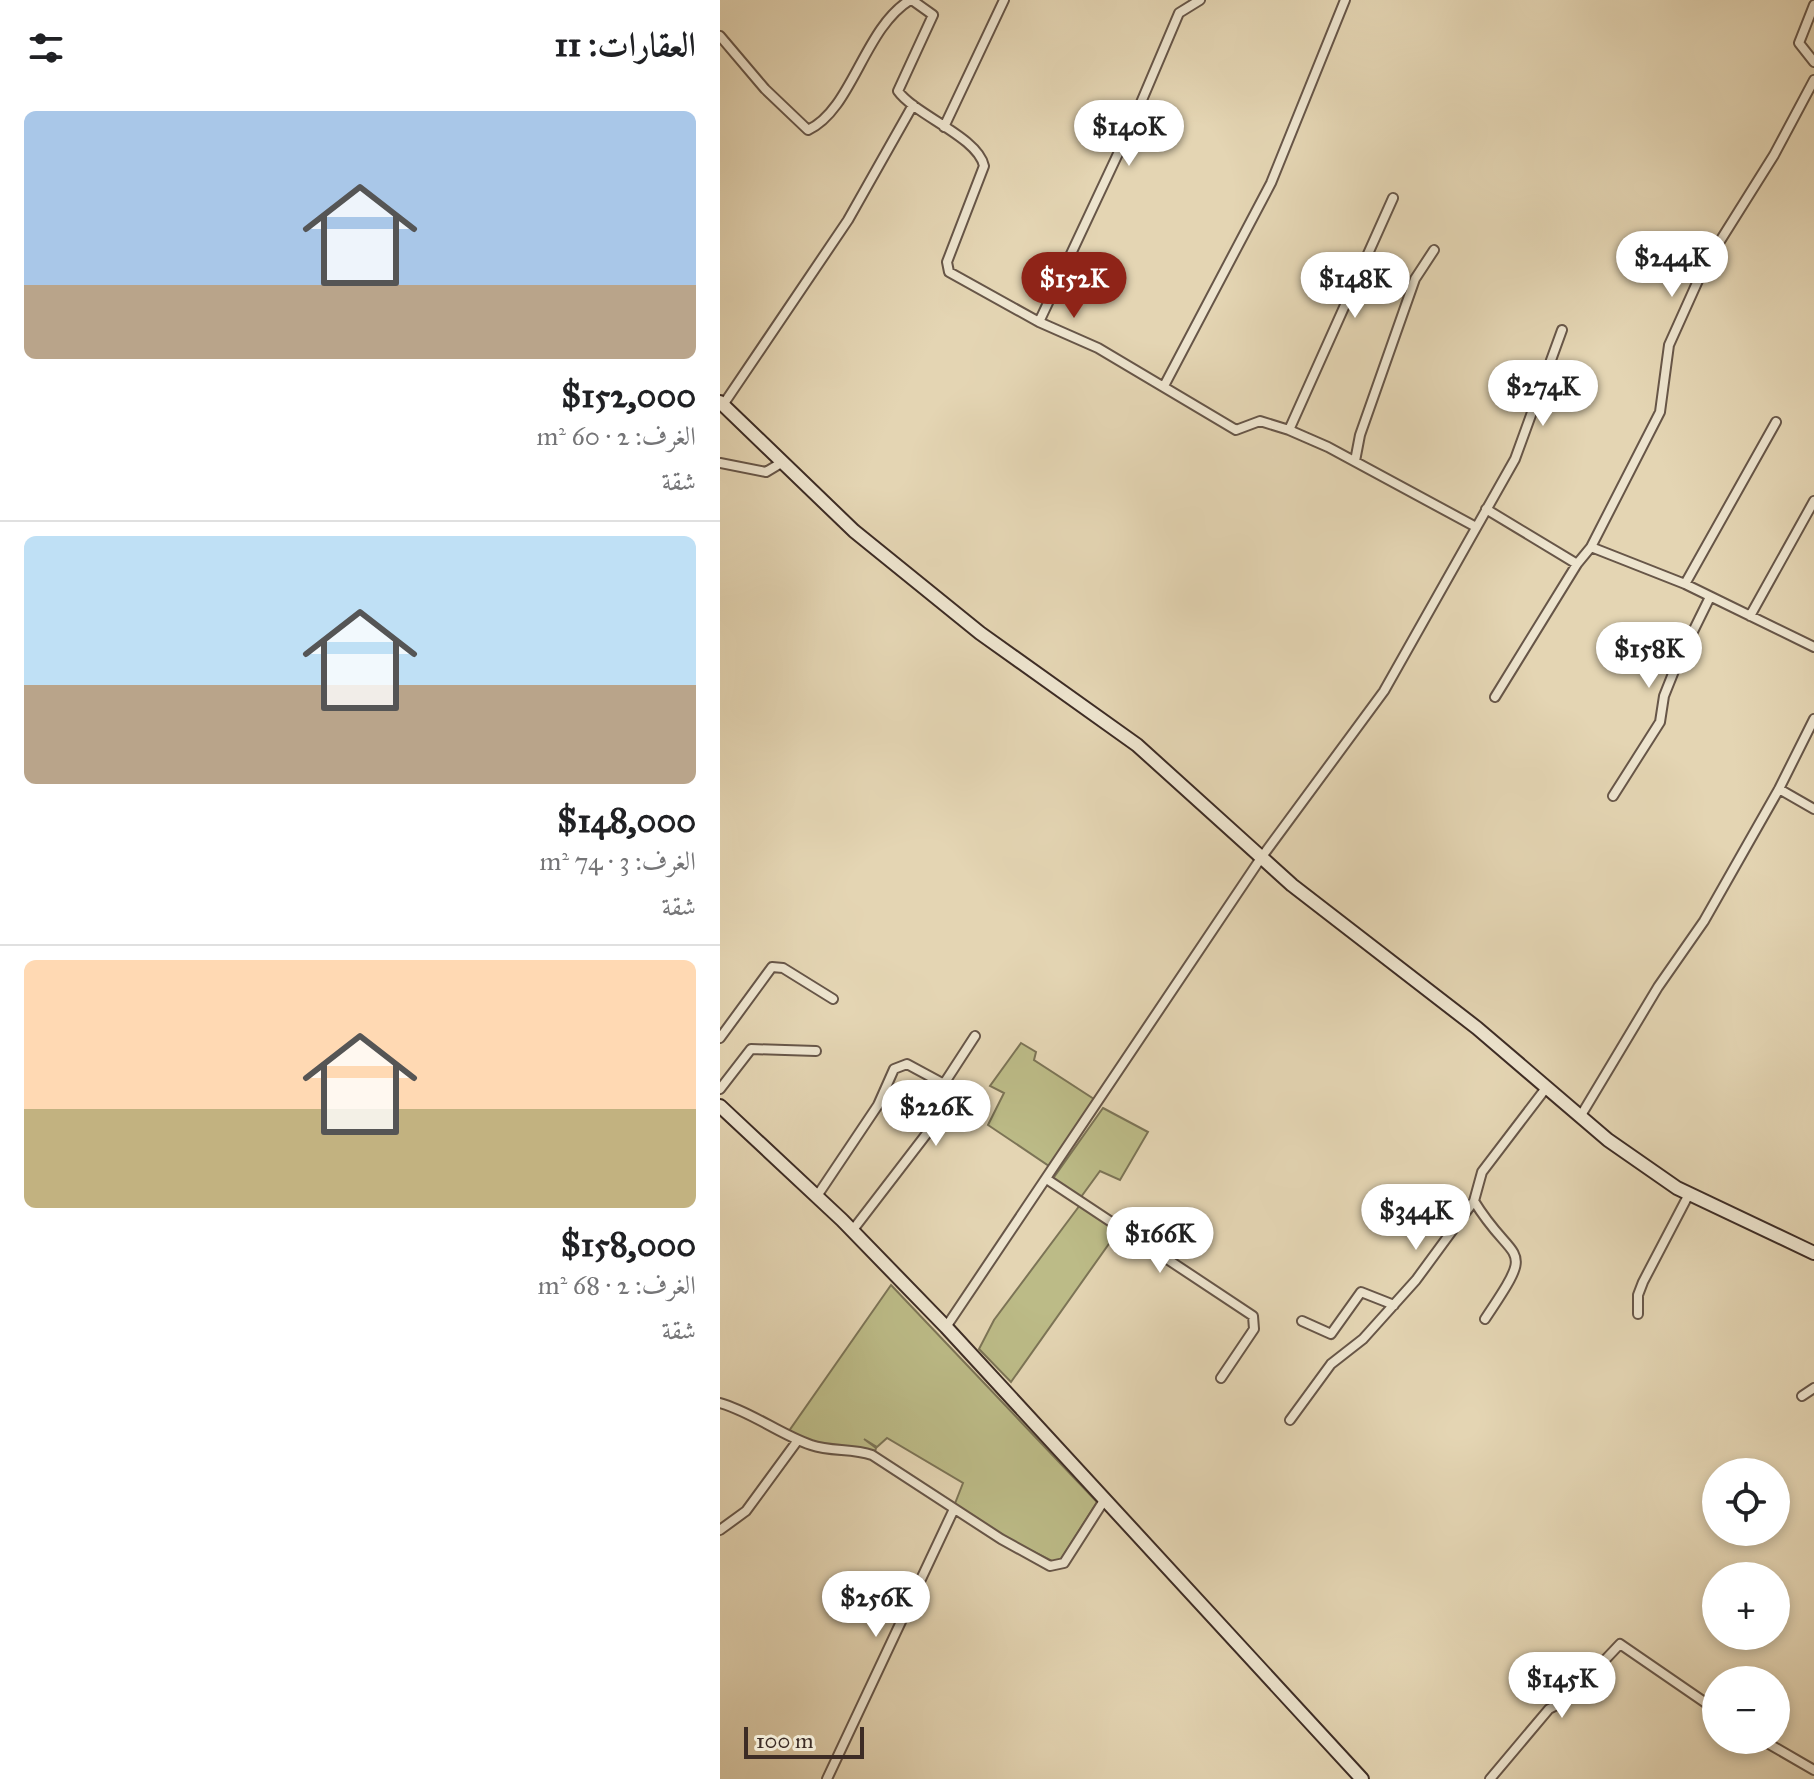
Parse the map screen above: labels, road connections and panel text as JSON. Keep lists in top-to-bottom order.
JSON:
{
  "scale_bar": "100 m",
  "page": {
    "heading": "العقارات: 11",
    "list": [
      {
        "name": "$152,000",
        "note": "الغرف: 2 · 60 m² · شقة"
      },
      {
        "name": "$148,000",
        "note": "الغرف: 3 · 74 m² · شقة"
      },
      {
        "name": "$158,000",
        "note": "الغرف: 2 · 68 m² · شقة"
      }
    ],
    "price": [
      "$140K",
      "$244K",
      "$152K",
      "$148K",
      "$274K",
      "$158K",
      "$226K",
      "$344K",
      "$166K",
      "$256K",
      "$145K"
    ],
    "map_buttons": ["+", "−"],
    "scale": "100 m"
  }
}
